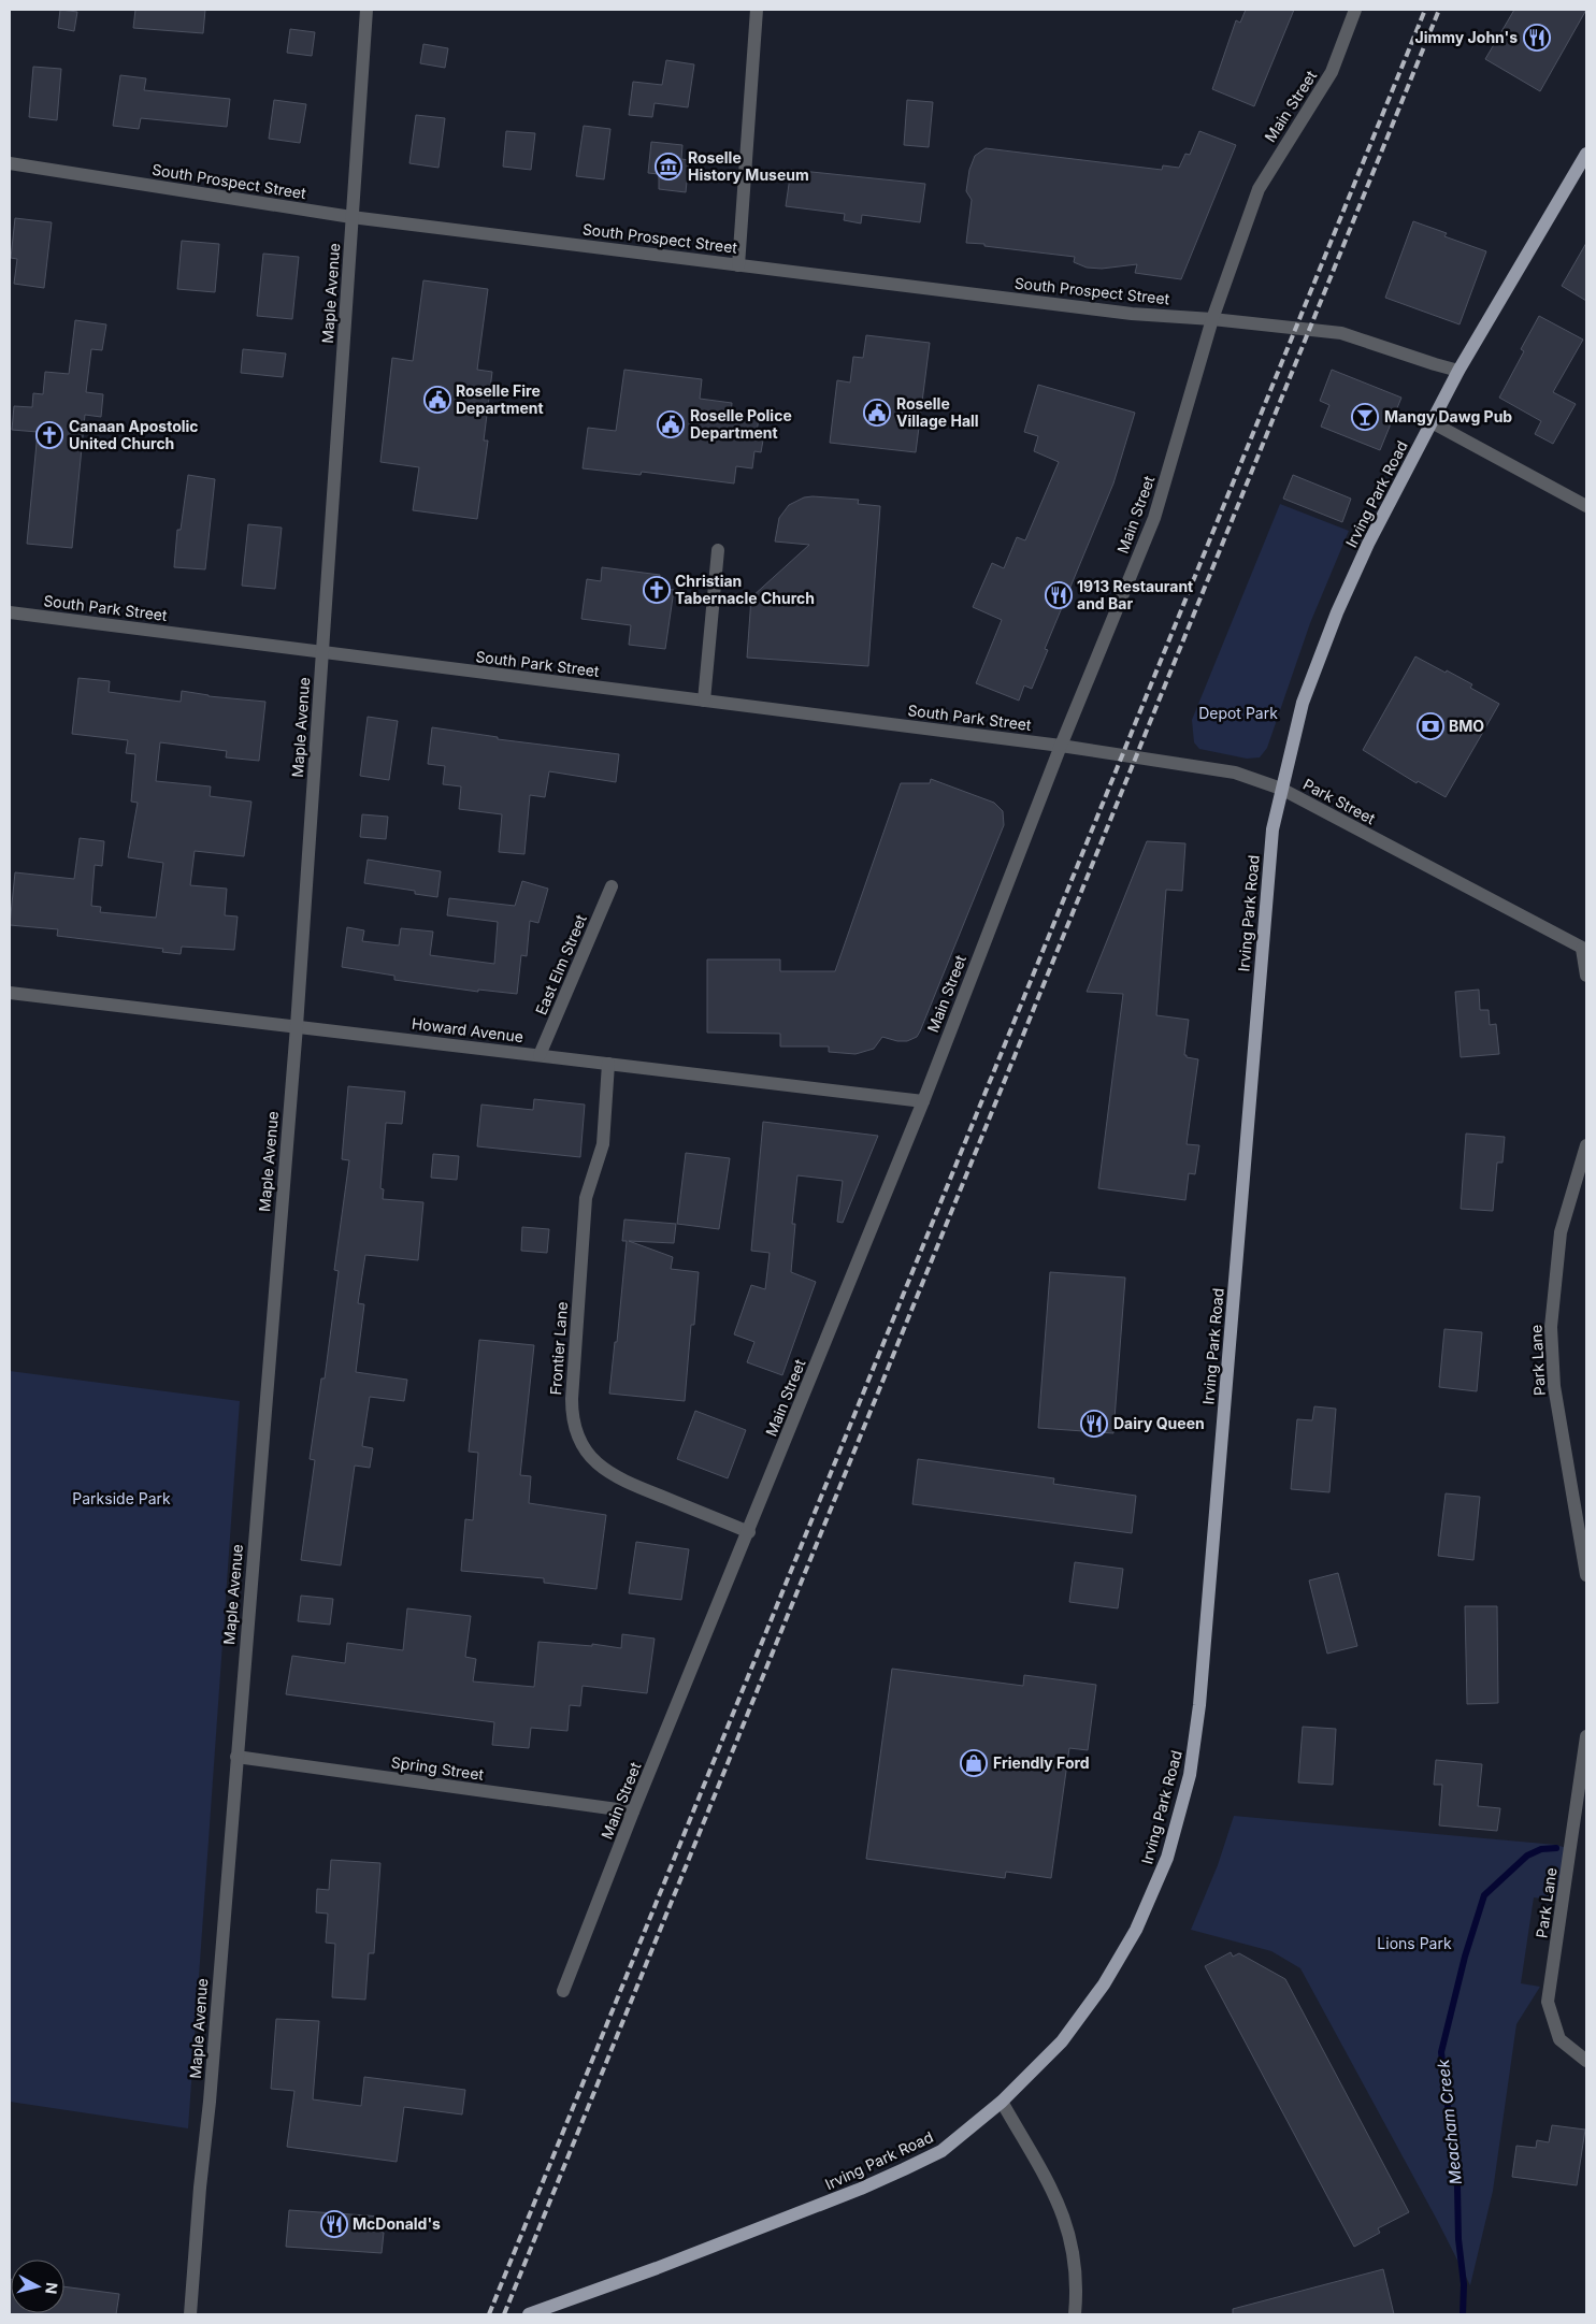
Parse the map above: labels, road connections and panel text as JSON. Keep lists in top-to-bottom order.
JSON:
{
  "streets": {
    "main road": ["Irving Park Road"],
    "street": [
      "Main Street",
      "South Prospect Street",
      "Maple Avenue",
      "South Park Street",
      "Park Street",
      "East Elm Street",
      "Howard Avenue",
      "Frontier Lane",
      "Park Lane",
      "Spring Street"
    ]
  },
  "crossings": [
    ["Main Street", "South Prospect Street"],
    ["Main Street", "South Park Street"],
    ["Main Street", "Park Street"],
    ["Main Street", "Howard Avenue"],
    ["Main Street", "Frontier Lane"],
    ["Main Street", "Spring Street"],
    ["South Prospect Street", "Maple Avenue"],
    ["South Prospect Street", "Irving Park Road"],
    ["Maple Avenue", "South Park Street"],
    ["Maple Avenue", "Howard Avenue"],
    ["Maple Avenue", "Spring Street"],
    ["Irving Park Road", "Park Street"],
    ["South Park Street", "Park Street"],
    ["East Elm Street", "Howard Avenue"],
    ["Howard Avenue", "Frontier Lane"]
  ],
  "water": ["Meacham Creek"],
  "parks": ["Depot Park", "Parkside Park", "Lions Park"],
  "places": {
    "restaurant": [
      "Jimmy John's",
      "1913 Restaurant and Bar",
      "Dairy Queen",
      "McDonald's"
    ],
    "museum": ["Roselle History Museum"],
    "public building": ["Roselle Fire Department", "Roselle Village Hall", "Roselle Police Department"],
    "bar": ["Mangy Dawg Pub"],
    "church": ["Canaan Apostolic United Church", "Christian Tabernacle Church"],
    "bank": ["BMO"],
    "shop": ["Friendly Ford"]
  },
  "north": "right"
}
